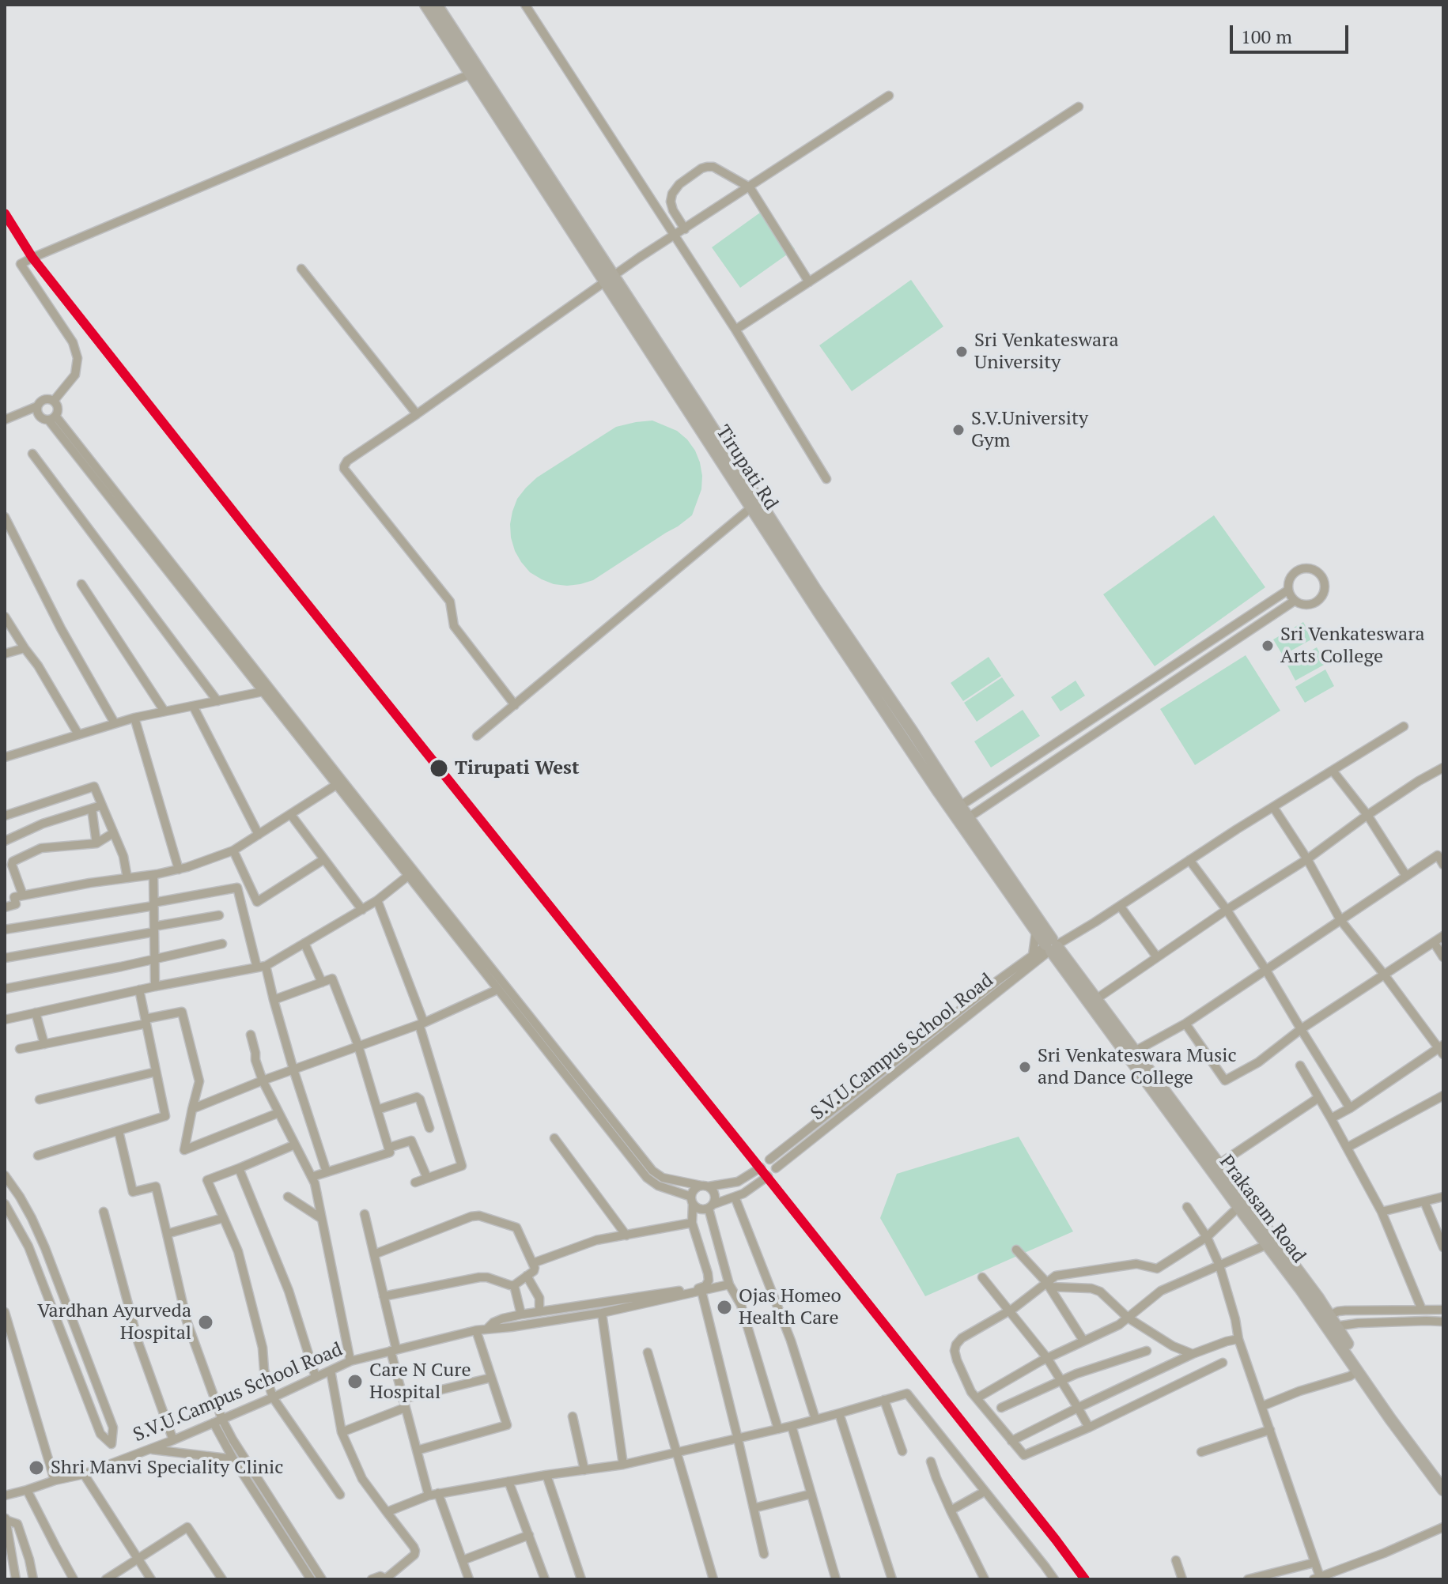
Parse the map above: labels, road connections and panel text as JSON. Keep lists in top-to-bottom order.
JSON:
{
  "streets": {
    "main road": ["Tirupati Rd", "Prakasam Road"],
    "street": ["S.V.U.Campus School Road"]
  },
  "crossings": [
    ["Tirupati Rd", "S.V.U.Campus School Road"],
    ["Tirupati Rd", "Prakasam Road"],
    ["S.V.U.Campus School Road", "Prakasam Road"]
  ],
  "places": [
    "Sri Venkateswara University",
    "S.V.University Gym",
    "Sri Venkateswara Arts College",
    "Tirupati West",
    "Sri Venkateswara Music and Dance College",
    "Ojas Homeo Health Care",
    "Vardhan Ayurveda Hospital",
    "Care N Cure Hospital",
    "Shri Manvi Speciality Clinic"
  ],
  "scale_bar": "100 m"
}
